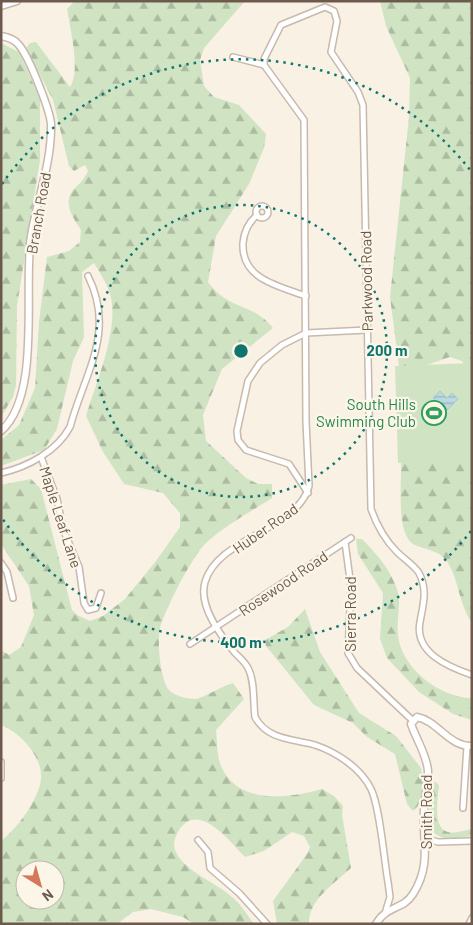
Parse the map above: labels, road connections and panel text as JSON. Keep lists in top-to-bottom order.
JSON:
{
  "streets": {
    "street": [
      "Branch Road",
      "Parkwood Road",
      "Maple Leaf Lane",
      "Huber Road",
      "Rosewood Road",
      "Sierra Road",
      "Smith Road"
    ]
  },
  "crossings": [
    ["Parkwood Road", "Huber Road"],
    ["Huber Road", "Rosewood Road"],
    ["Huber Road", "Smith Road"],
    ["Rosewood Road", "Sierra Road"],
    ["Sierra Road", "Smith Road"]
  ],
  "places": {
    "sports": ["South Hills Swimming Club"]
  },
  "north": "bottom right",
  "rings": ["200 m", "400 m"]
}
